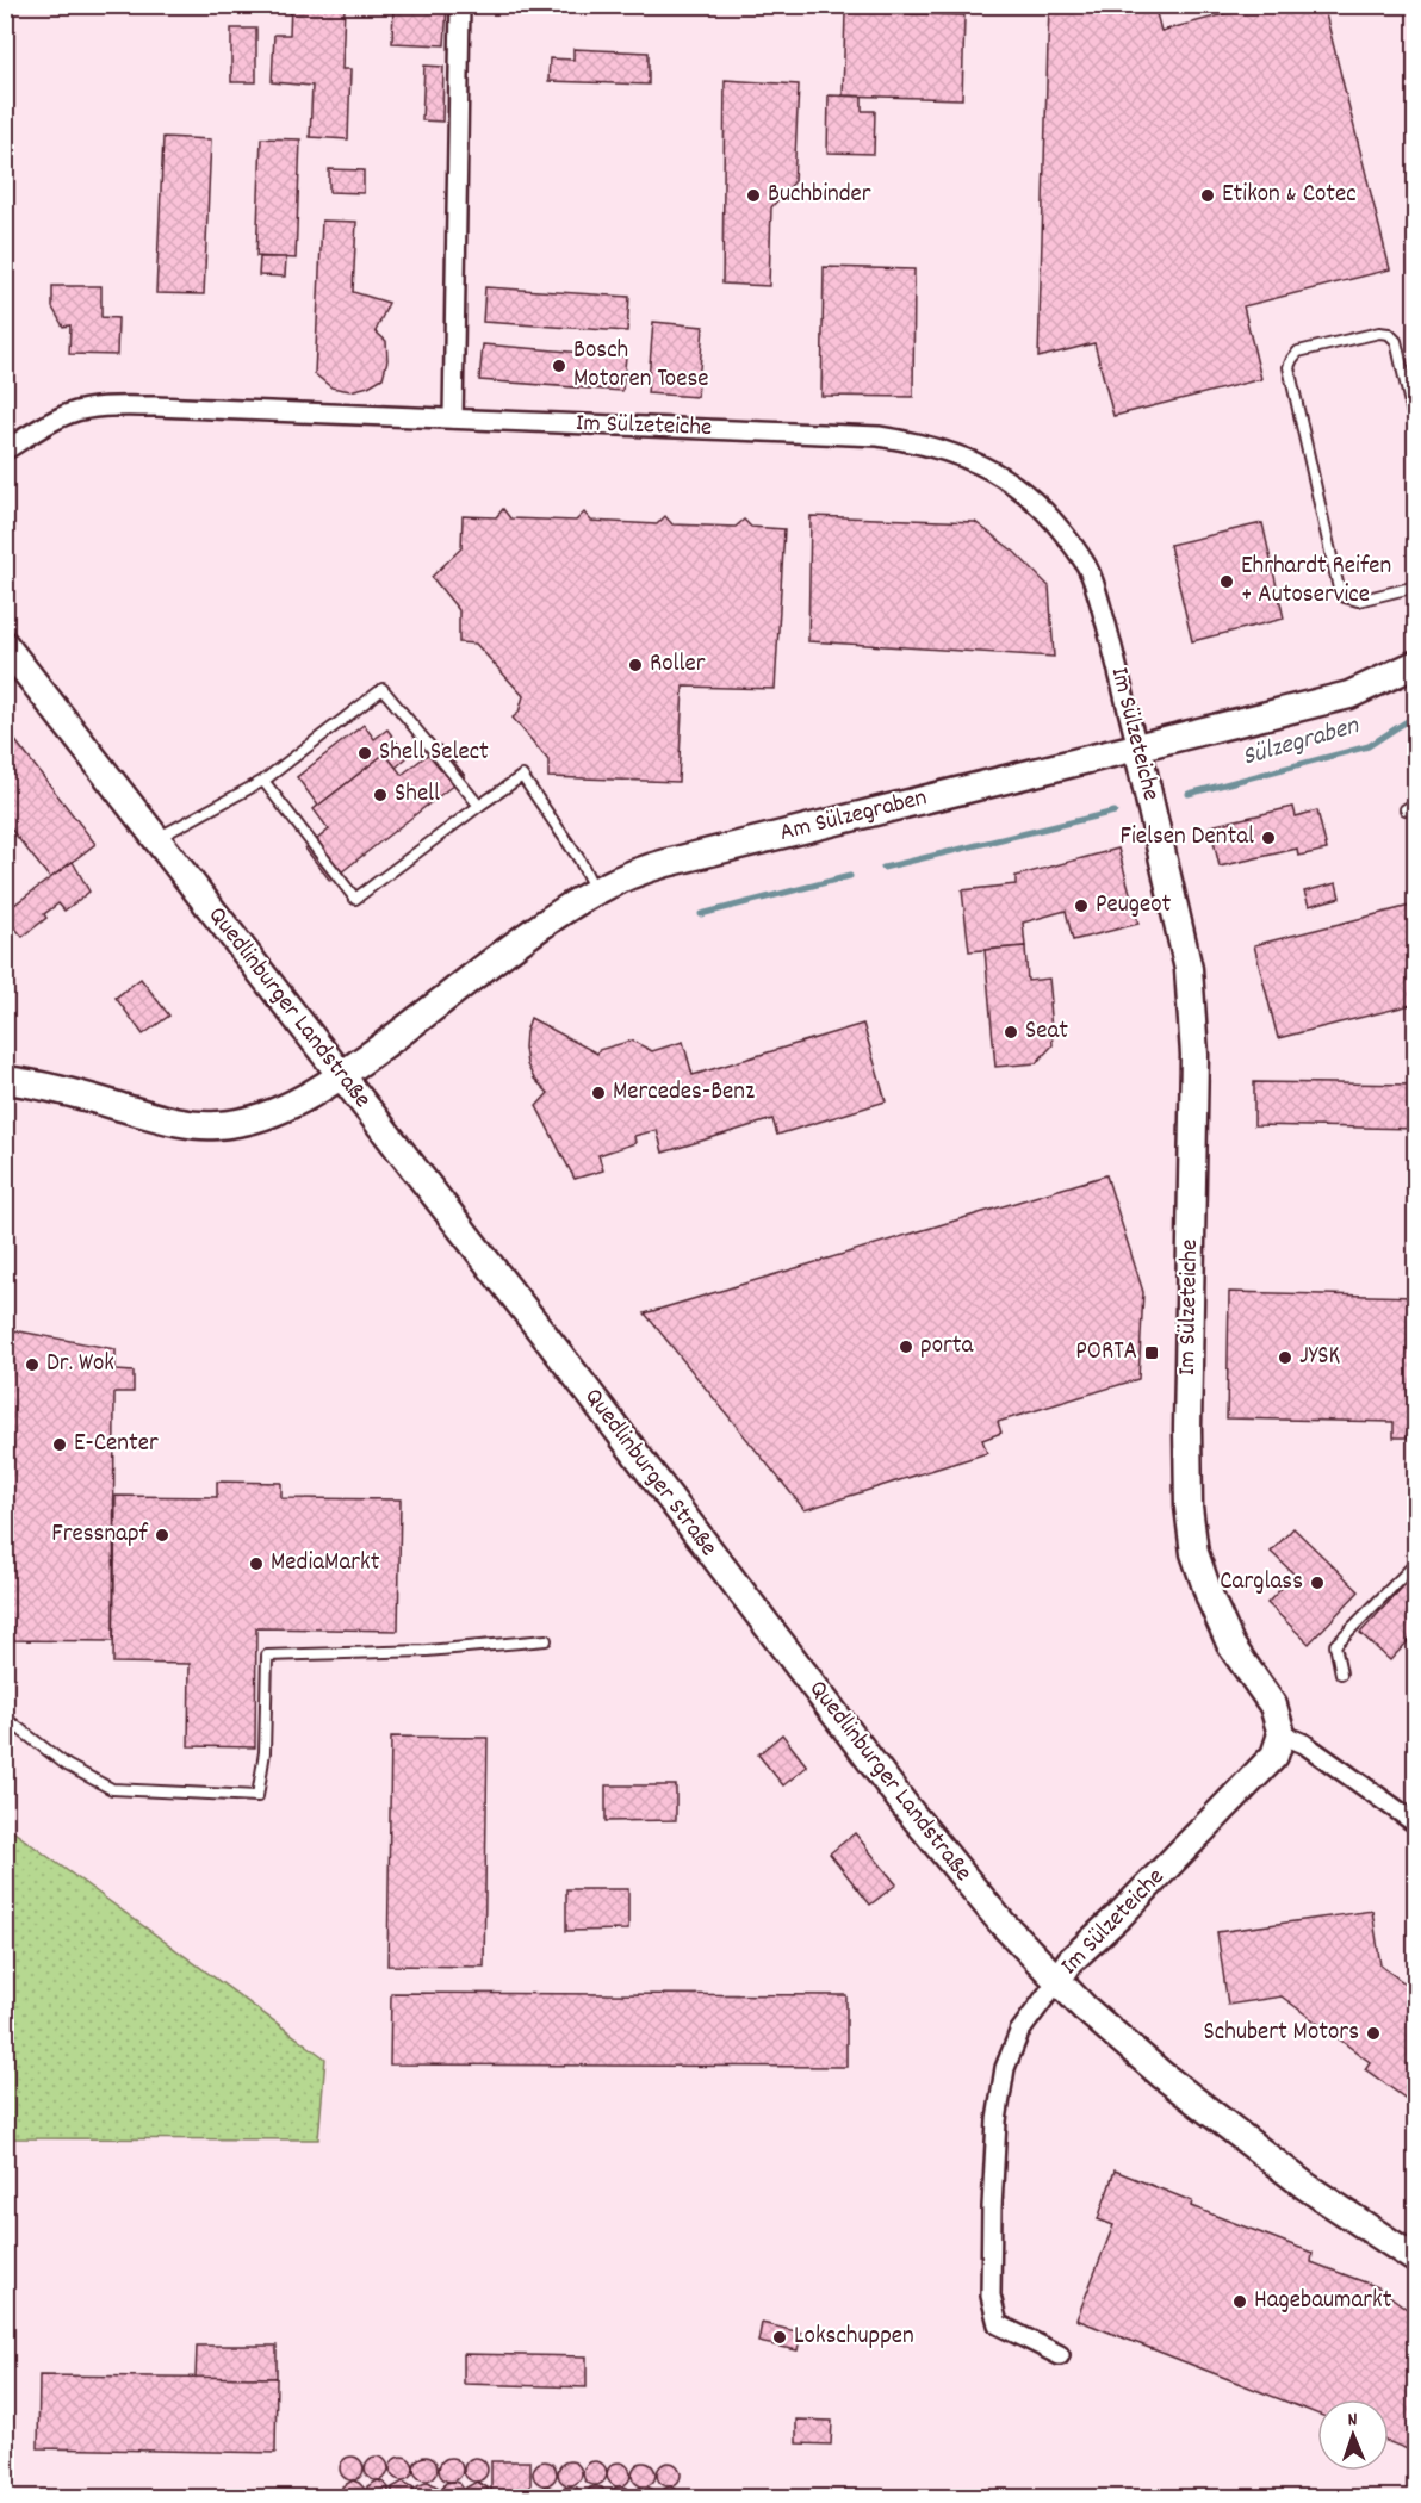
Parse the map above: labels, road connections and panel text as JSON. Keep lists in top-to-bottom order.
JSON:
{
  "streets": {
    "street": [
      "Im Sülzeteiche",
      "Am Sülzegraben",
      "Quedlinburger Landstraße",
      "Quedlinburger Straße"
    ]
  },
  "crossings": [
    ["Im Sülzeteiche", "Am Sülzegraben"],
    ["Im Sülzeteiche", "Quedlinburger Landstraße"],
    ["Am Sülzegraben", "Quedlinburger Landstraße"],
    ["Quedlinburger Landstraße", "Quedlinburger Straße"]
  ],
  "water": ["Sülzegraben"],
  "places": {
    "other": [
      "Buchbinder",
      "Etikon & Cotec",
      "Bosch Motoren Toese",
      "Ehrhardt Reifen + Autoservice",
      "Roller",
      "Shell Select",
      "Shell",
      "Fielsen Dental",
      "Peugeot",
      "Seat",
      "Mercedes-Benz",
      "porta",
      "JYSK",
      "Dr. Wok",
      "E-Center",
      "Fressnapf",
      "MediaMarkt",
      "Carglass",
      "Schubert Motors",
      "Hagebaumarkt",
      "Lokschuppen"
    ],
    "transit": ["PORTA"]
  },
  "north": "top"
}
